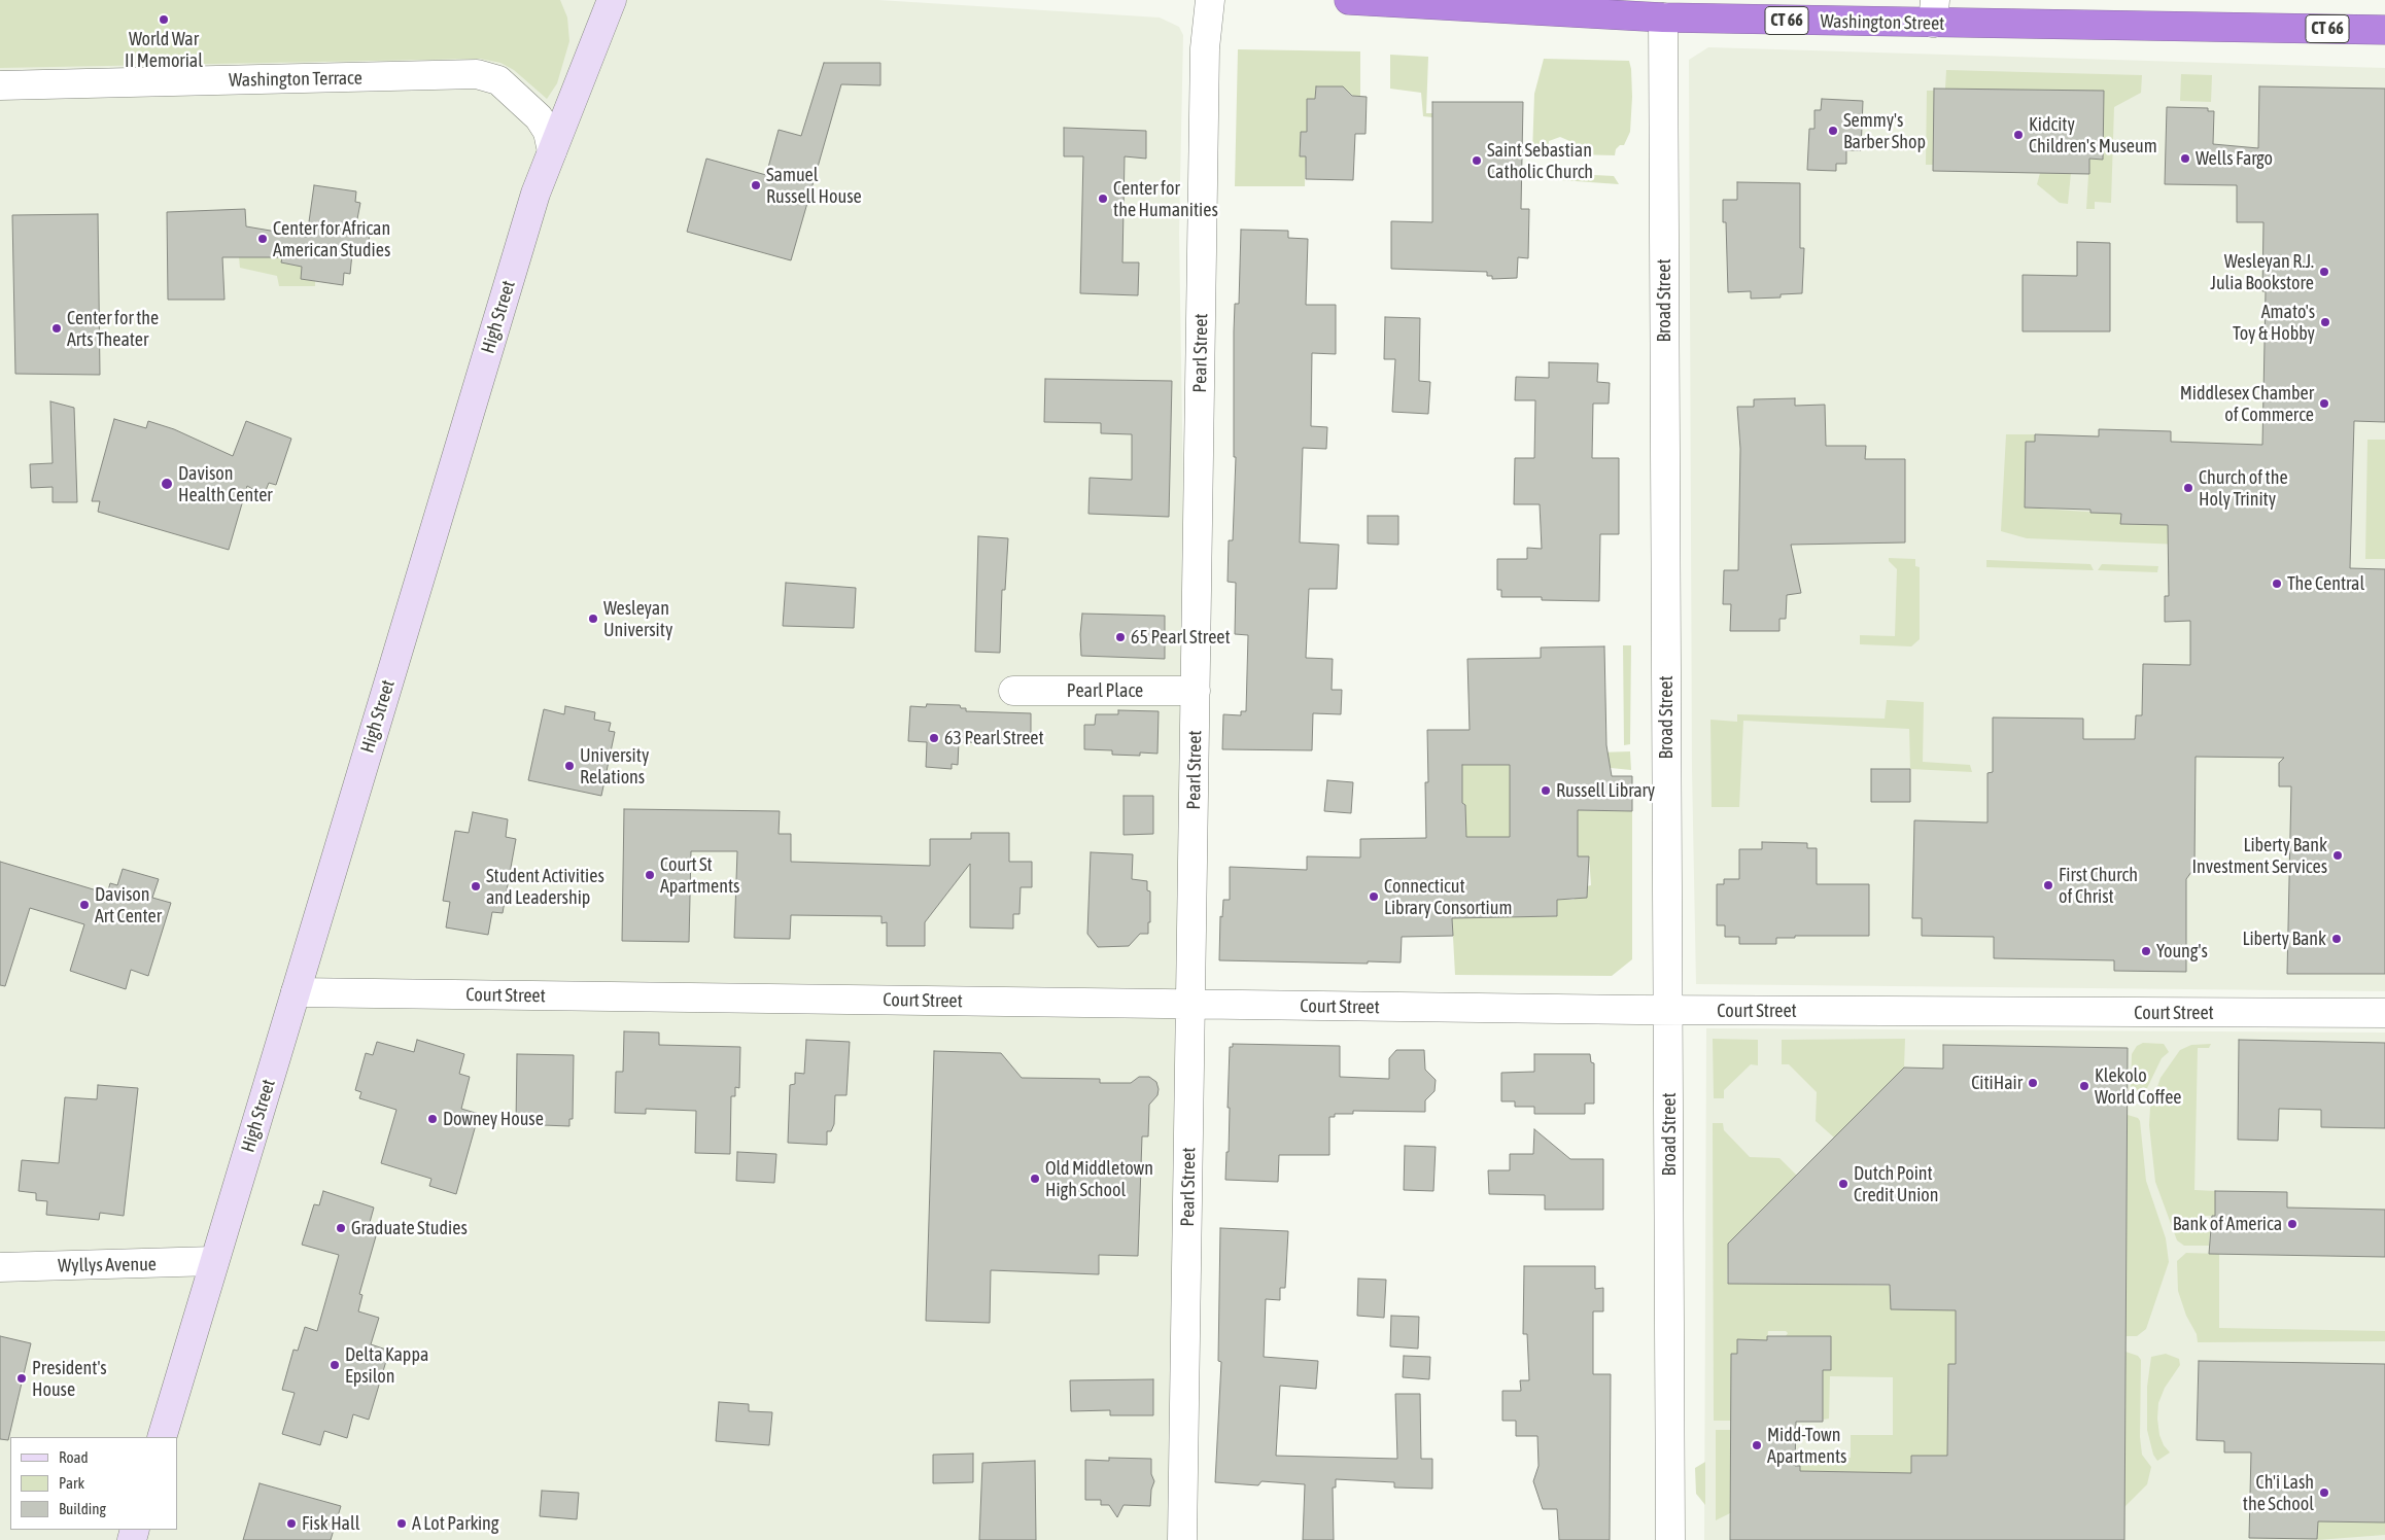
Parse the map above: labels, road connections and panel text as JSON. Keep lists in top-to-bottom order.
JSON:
{
  "streets": {
    "highway": ["CT 66", "Washington Street"],
    "street": [
      "Washington Terrace",
      "Broad Street",
      "High Street",
      "Pearl Street",
      "Pearl Place",
      "Court Street",
      "Wyllys Avenue"
    ]
  },
  "crossings": [
    ["Washington Street", "Broad Street"],
    ["Washington Terrace", "High Street"],
    ["Broad Street", "Court Street"],
    ["High Street", "Court Street"],
    ["High Street", "Wyllys Avenue"],
    ["Pearl Street", "Pearl Place"],
    ["Pearl Street", "Court Street"]
  ],
  "places": [
    "World War II Memorial",
    "Semmy's Barber Shop",
    "Kidcity Children's Museum",
    "Wells Fargo",
    "Saint Sebastian Catholic Church",
    "Samuel Russell House",
    "Center for the Humanities",
    "Center for African American Studies",
    "Wesleyan R.J. Julia Bookstore",
    "Amato's Toy & Hobby",
    "Center for the Arts Theater",
    "Middlesex Chamber of Commerce",
    "Davison Health Center",
    "Church of the Holy Trinity",
    "The Central",
    "Wesleyan University",
    "65 Pearl Street",
    "63 Pearl Street",
    "University Relations",
    "Russell Library",
    "Liberty Bank Investment Services",
    "Court St Apartments",
    "First Church of Christ",
    "Student Activities and Leadership",
    "Connecticut Library Consortium",
    "Davison Art Center",
    "Liberty Bank",
    "Young's",
    "CitiHair",
    "Klekolo World Coffee",
    "Downey House",
    "Old Middletown High School",
    "Dutch Point Credit Union",
    "Bank of America",
    "Graduate Studies",
    "Delta Kappa Epsilon",
    "President's House",
    "Midd-Town Apartments",
    "Ch'i Lash the School",
    "Fisk Hall",
    "A Lot Parking"
  ],
  "legend": ["Road", "Park", "Building"]
}
